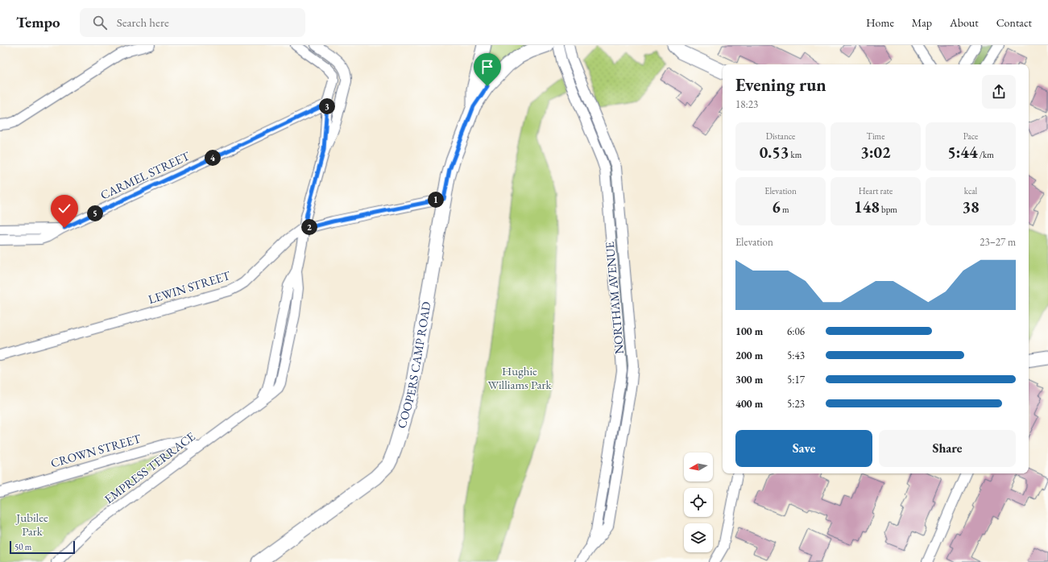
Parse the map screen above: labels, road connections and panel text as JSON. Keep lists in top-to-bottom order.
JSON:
{
  "streets": {
    "main road": ["COOPERS CAMP ROAD"],
    "street": [
      "CARMEL STREET",
      "LEWIN STREET",
      "NORTHAM AVENUE",
      "CROWN STREET",
      "EMPRESS TERRACE"
    ]
  },
  "crossings": [
    ["CARMEL STREET", "EMPRESS TERRACE"],
    ["LEWIN STREET", "COOPERS CAMP ROAD"],
    ["LEWIN STREET", "EMPRESS TERRACE"],
    ["CROWN STREET", "EMPRESS TERRACE"]
  ],
  "parks": ["Hughie Williams Park", "Jubilee Park"],
  "scale_bar": "50 m",
  "north": "left",
  "page": {
    "header": "Tempo",
    "search": "Search here",
    "nav": [
      "Home",
      "Map",
      "About",
      "Contact"
    ],
    "heading": ["Evening run", "18:23"],
    "pins": [
      "3",
      "4",
      "1",
      "5",
      "2"
    ],
    "stats": [
      ["Distance", "0.53 km"],
      ["Time", "3:02"],
      ["Pace", "5:44 /km"],
      ["Elevation", "6 m"],
      ["Heart rate", "148 bpm"],
      ["kcal", "38"]
    ],
    "chart": ["Elevation", "23–27 m"],
    "list": [
      {
        "name": "100 m",
        "note": "6:06"
      },
      {
        "name": "200 m",
        "note": "5:43"
      },
      {
        "name": "300 m",
        "note": "5:17"
      },
      {
        "name": "400 m",
        "note": "5:23"
      }
    ],
    "buttons": ["Save", "Share"],
    "scale": "50 m"
  }
}
